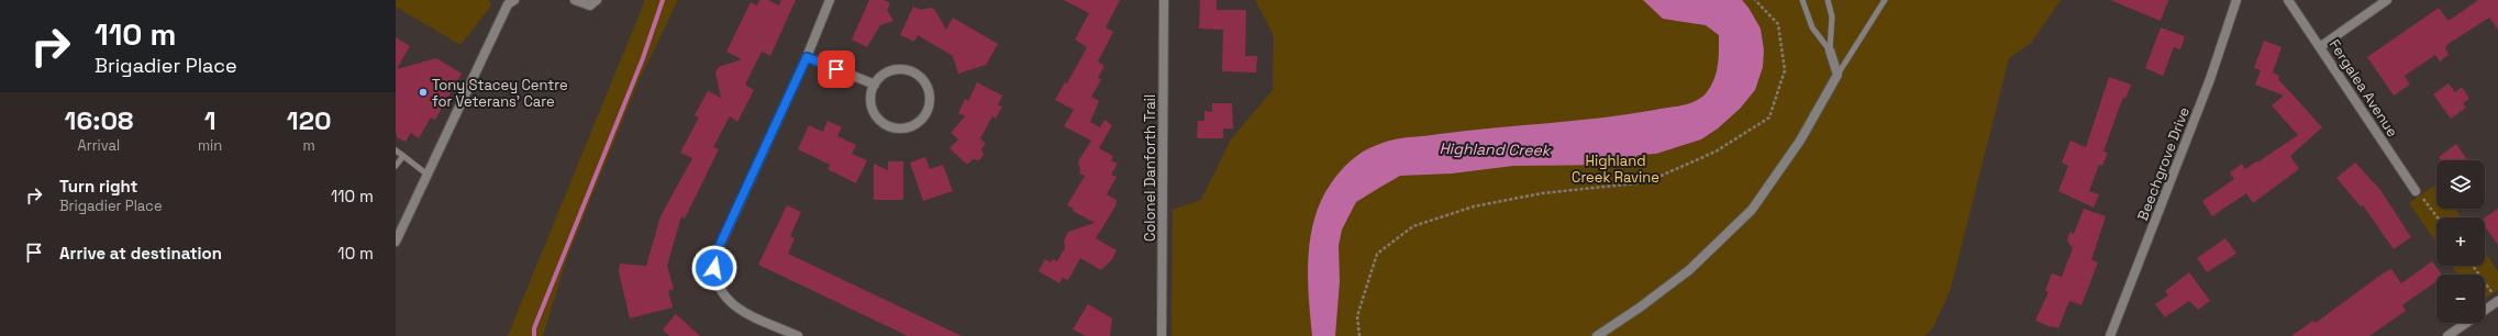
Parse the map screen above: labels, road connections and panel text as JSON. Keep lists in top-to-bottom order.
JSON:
{
  "streets": {
    "street": ["Fergalea Avenue", "Beechgrove Drive", "Colonel Danforth Trail"]
  },
  "water": ["Highland Creek"],
  "parks": ["Highland Creek Ravine"],
  "places": ["Tony Stacey Centre for Veterans' Care"],
  "page": {
    "turn": ["110 m", "Brigadier Place"],
    "eta": [
      "16:08",
      "Arrival",
      "1",
      "min",
      "120",
      "m"
    ],
    "map_buttons": ["+", "−"],
    "list": [
      {
        "name": "Turn right",
        "note": "Brigadier Place",
        "value": "110 m"
      },
      {
        "name": "Arrive at destination",
        "value": "10 m"
      }
    ]
  }
}
